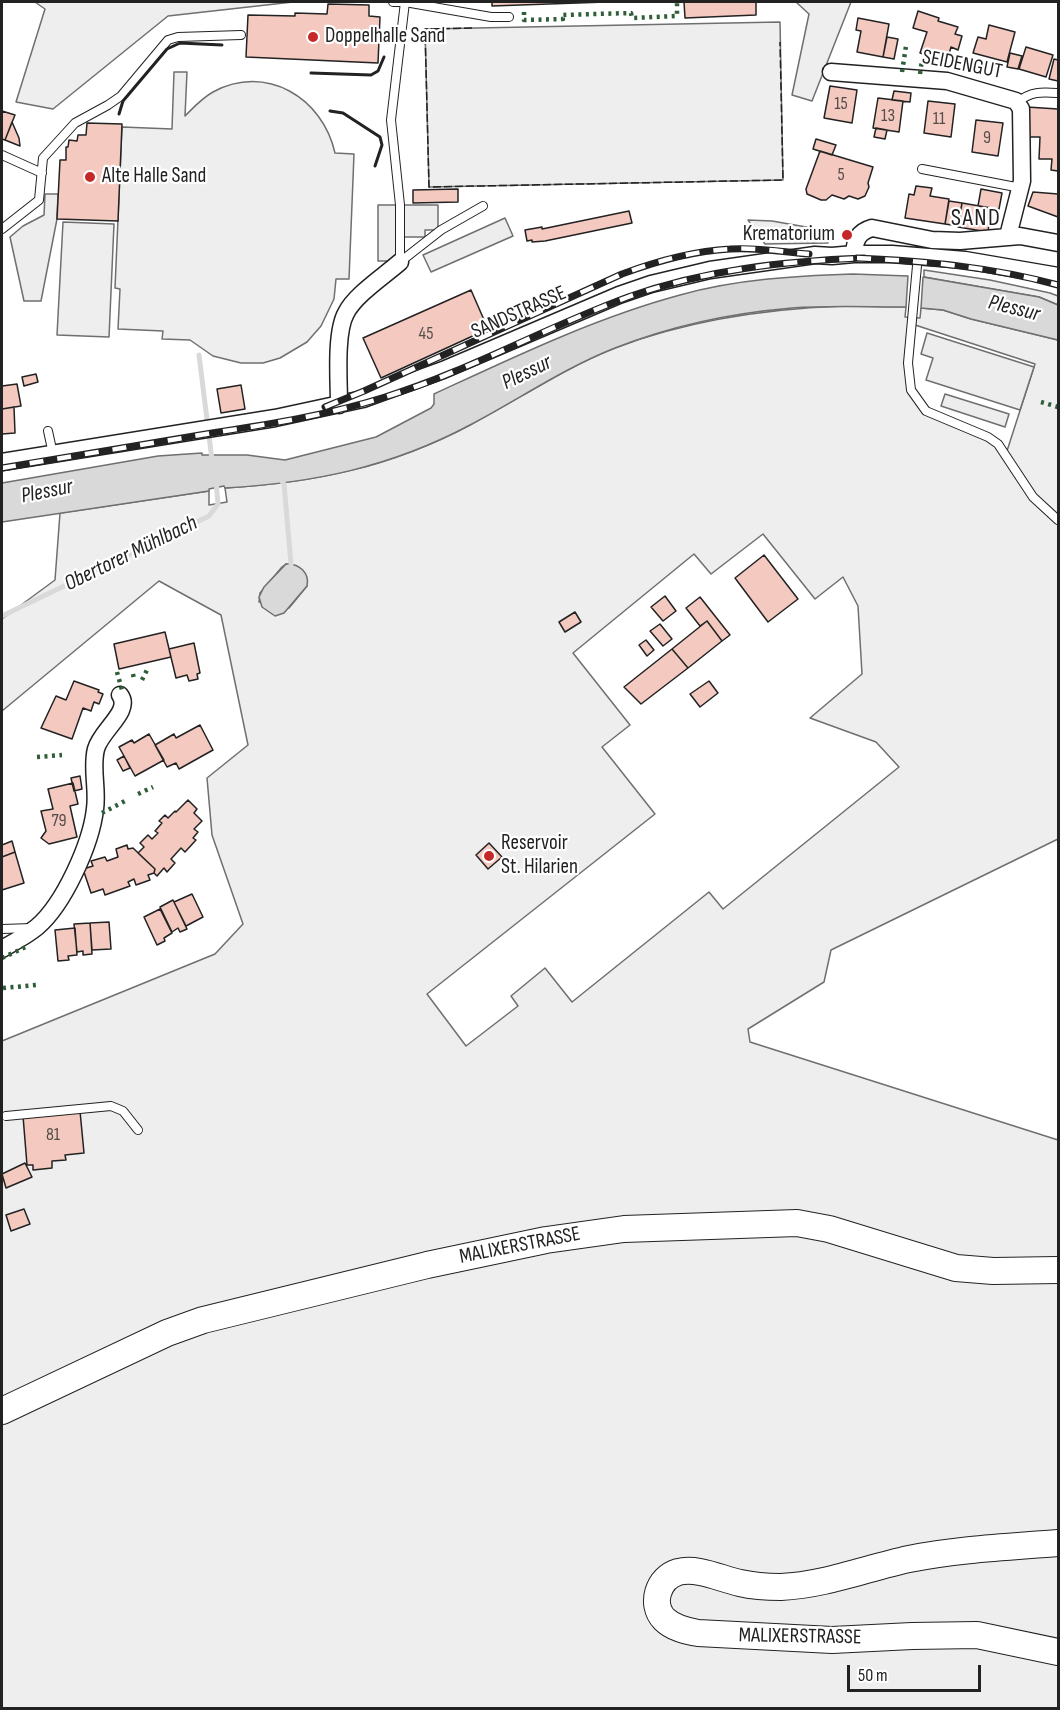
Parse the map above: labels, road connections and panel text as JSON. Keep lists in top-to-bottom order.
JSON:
{
  "streets": {
    "main road": ["MALIXERSTRASSE"],
    "street": ["SEIDENGUT", "SANDSTRASSE"]
  },
  "districts": ["SAND"],
  "water": ["Plessur", "Obertorer Mühlbach"],
  "places": [
    "Doppelhalle Sand",
    "Alte Halle Sand",
    "Krematorium",
    "Reservoir St. Hilarien"
  ],
  "house_numbers": [
    "15",
    "13",
    "11",
    "9",
    "5",
    "45",
    "79",
    "81"
  ],
  "scale_bar": "50 m"
}
